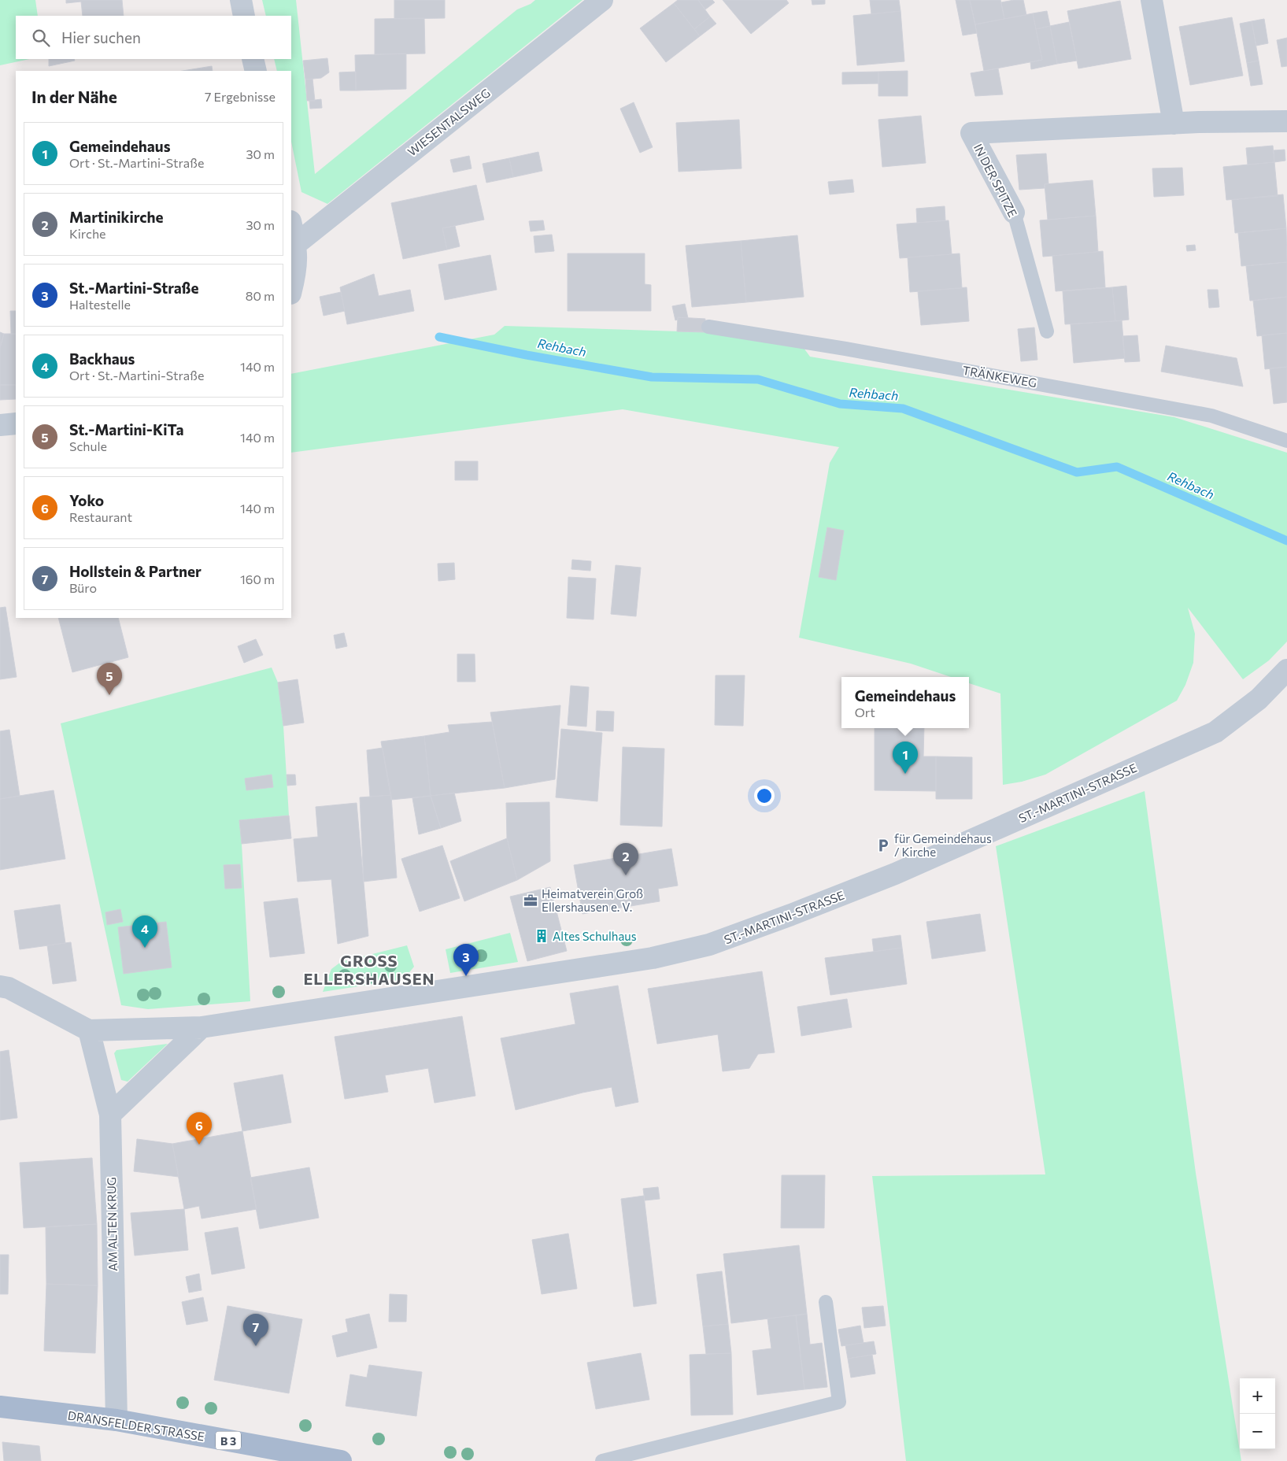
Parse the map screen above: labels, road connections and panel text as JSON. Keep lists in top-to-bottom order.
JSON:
{
  "streets": {
    "main road": ["DRANSFELDER STRASSE", "B 3"],
    "street": [
      "WIESENTALSWEG",
      "IN DER SPITZE",
      "ST.-MARTINI-STRASSE",
      "AM ALTEN KRUG"
    ],
    "lane": ["TRÄNKEWEG"]
  },
  "crossings": [
    ["ST.-MARTINI-STRASSE", "AM ALTEN KRUG"],
    ["AM ALTEN KRUG", "DRANSFELDER STRASSE"]
  ],
  "districts": ["GROSS ELLERSHAUSEN"],
  "water": ["Rehbach"],
  "places": {
    "parking": ["für Gemeindehaus / Kirche"],
    "office": ["Heimatverein Groß Ellershausen e. V."],
    "building": ["Altes Schulhaus"]
  },
  "page": {
    "search": "Hier suchen",
    "heading": ["In der Nähe", "7 Ergebnisse"],
    "list": [
      {
        "mark": "1",
        "name": "Gemeindehaus",
        "note": "Ort · St.-Martini-Straße",
        "value": "30 m"
      },
      {
        "mark": "2",
        "name": "Martinikirche",
        "note": "Kirche",
        "value": "30 m"
      },
      {
        "mark": "3",
        "name": "St.-Martini-Straße",
        "note": "Haltestelle",
        "value": "80 m"
      },
      {
        "mark": "4",
        "name": "Backhaus",
        "note": "Ort · St.-Martini-Straße",
        "value": "140 m"
      },
      {
        "mark": "5",
        "name": "St.-Martini-KiTa",
        "note": "Schule",
        "value": "140 m"
      },
      {
        "mark": "6",
        "name": "Yoko",
        "note": "Restaurant",
        "value": "140 m"
      },
      {
        "mark": "7",
        "name": "Hollstein & Partner",
        "note": "Büro",
        "value": "160 m"
      }
    ],
    "pins": [
      "5",
      "1",
      "2",
      "4",
      "3",
      "6",
      "7"
    ],
    "popup": ["Gemeindehaus", "Ort"],
    "map_buttons": ["+", "−"]
  }
}
